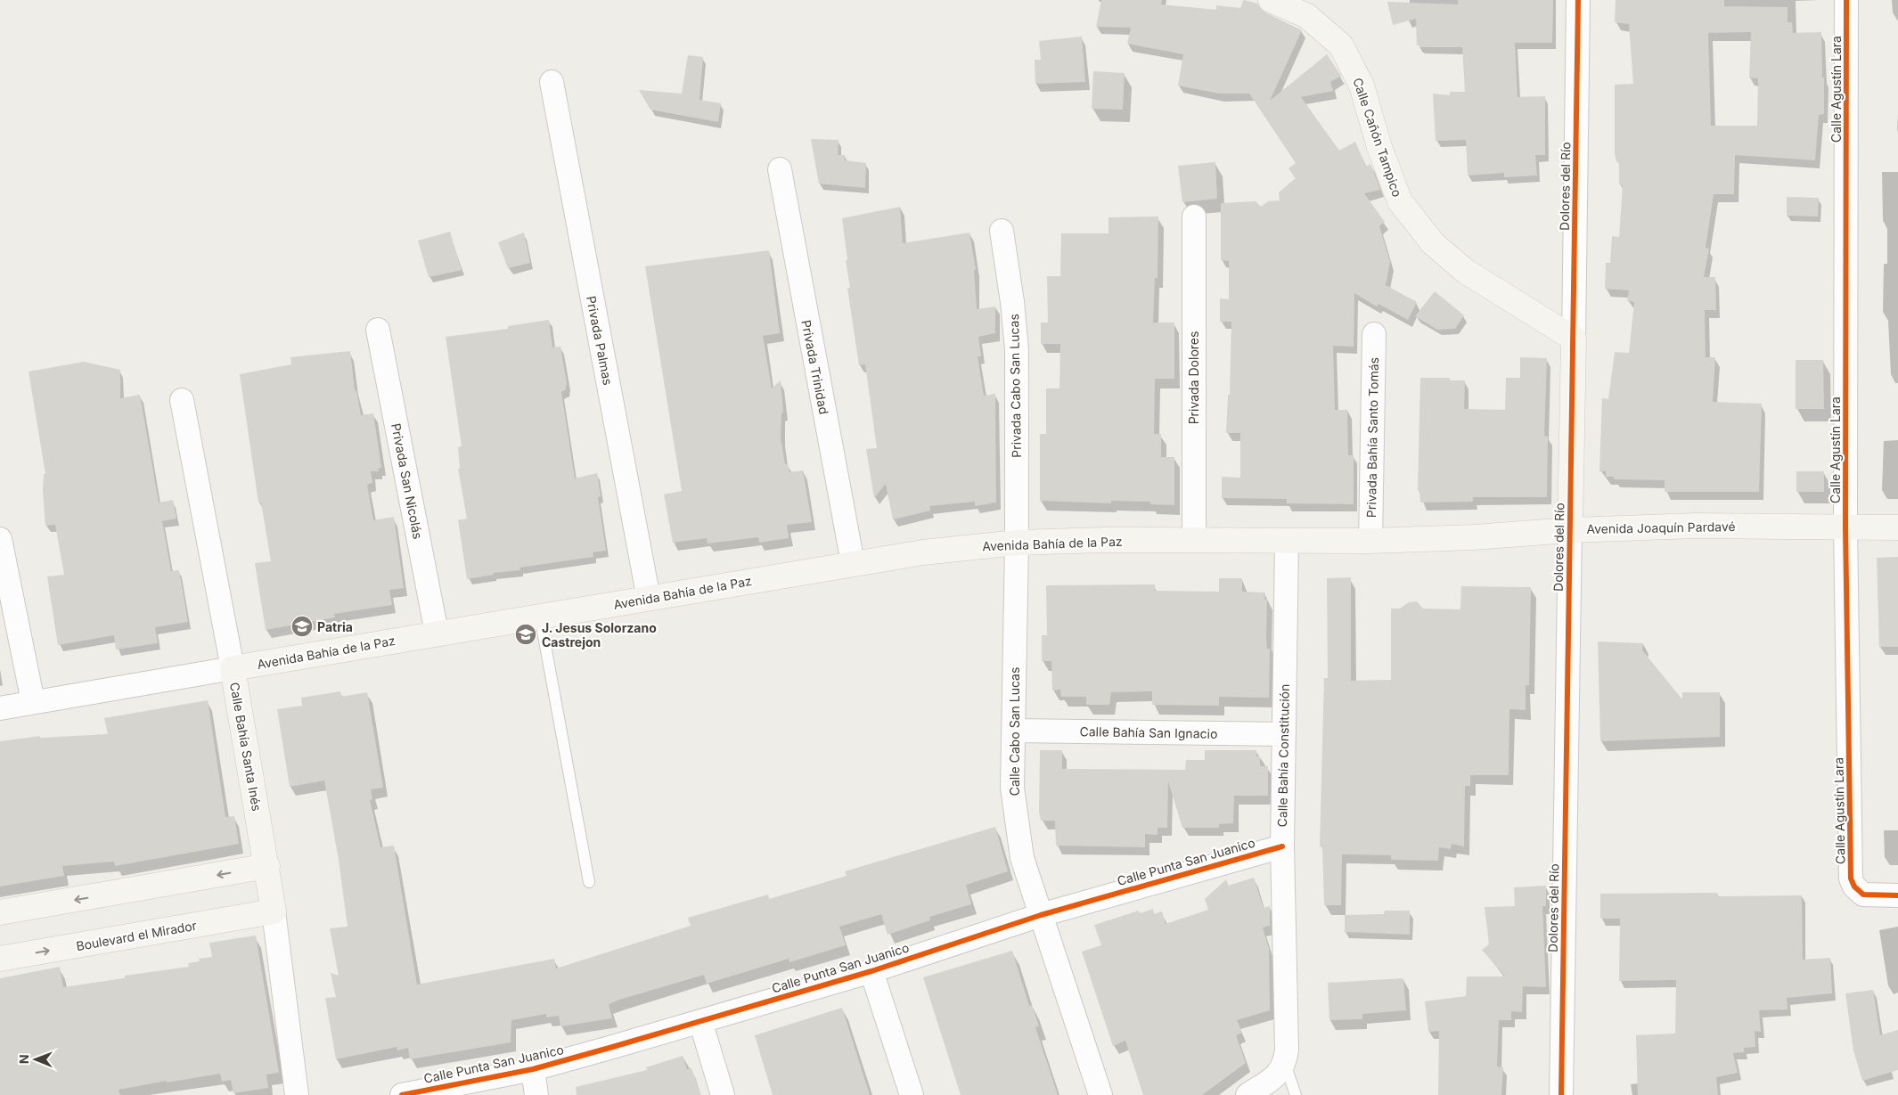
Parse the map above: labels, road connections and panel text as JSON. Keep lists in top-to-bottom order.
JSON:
{
  "streets": {
    "main road": [
      "Calle Cañón Tampico",
      "Dolores del Río",
      "Avenida Joaquín Pardavé",
      "Avenida Bahía de la Paz",
      "Calle Bahía Santa Inés",
      "Boulevard el Mirador"
    ],
    "street": [
      "Calle Agustín Lara",
      "Privada Palmas",
      "Privada Trinidad",
      "Privada Dolores",
      "Privada Cabo San Lucas",
      "Privada Bahía Santo Tomás",
      "Privada San Nicolás",
      "Calle Cabo San Lucas",
      "Calle Bahía San Ignacio",
      "Calle Bahía Constitución",
      "Calle Punta San Juanico"
    ]
  },
  "crossings": [
    ["Calle Agustín Lara", "Avenida Joaquín Pardavé"],
    ["Calle Cañón Tampico", "Dolores del Río"],
    ["Dolores del Río", "Avenida Joaquín Pardavé"],
    ["Privada Palmas", "Avenida Bahía de la Paz"],
    ["Privada Trinidad", "Avenida Bahía de la Paz"],
    ["Privada Dolores", "Avenida Bahía de la Paz"],
    ["Privada Cabo San Lucas", "Avenida Bahía de la Paz"],
    ["Privada Cabo San Lucas", "Calle Cabo San Lucas"],
    ["Privada Bahía Santo Tomás", "Avenida Joaquín Pardavé"],
    ["Privada Bahía Santo Tomás", "Avenida Bahía de la Paz"],
    ["Privada San Nicolás", "Avenida Bahía de la Paz"],
    ["Avenida Joaquín Pardavé", "Avenida Bahía de la Paz"],
    ["Avenida Bahía de la Paz", "Calle Cabo San Lucas"],
    ["Avenida Bahía de la Paz", "Calle Bahía Santa Inés"],
    ["Avenida Bahía de la Paz", "Calle Bahía Constitución"],
    ["Calle Cabo San Lucas", "Calle Bahía San Ignacio"],
    ["Calle Cabo San Lucas", "Calle Punta San Juanico"],
    ["Calle Bahía San Ignacio", "Calle Bahía Constitución"],
    ["Calle Bahía Santa Inés", "Boulevard el Mirador"],
    ["Calle Bahía Constitución", "Calle Punta San Juanico"]
  ],
  "places": {
    "school or university": ["Patria", "J. Jesus Solorzano Castrejon"]
  },
  "north": "left"
}
